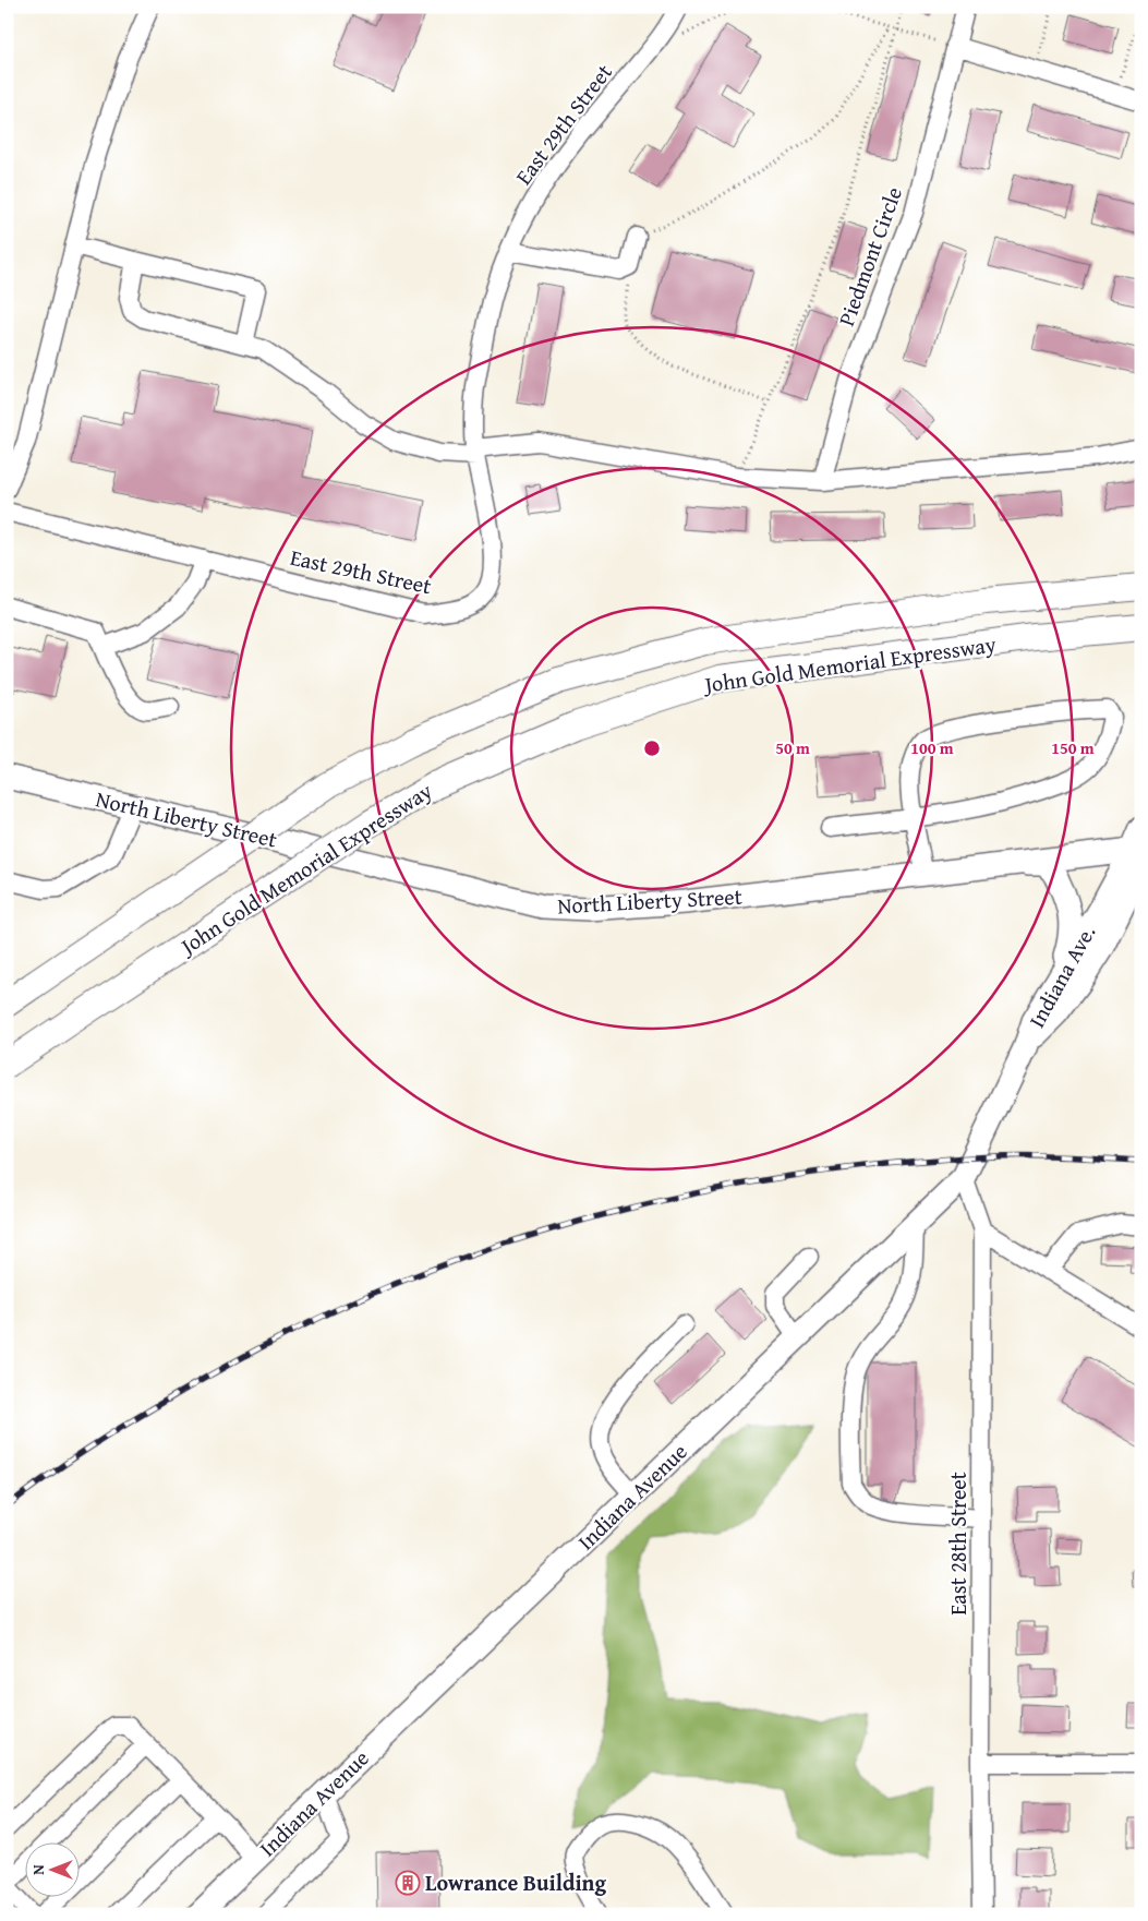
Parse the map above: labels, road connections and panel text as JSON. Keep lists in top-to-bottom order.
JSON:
{
  "streets": {
    "highway": ["John Gold Memorial Expressway"],
    "main road": ["North Liberty Street", "Indiana Ave.", "Indiana Avenue"],
    "street": ["East 29th Street", "Piedmont Circle", "East 28th Street"]
  },
  "crossings": [
    ["North Liberty Street", "Indiana Ave."],
    ["Indiana Ave.", "Indiana Avenue"],
    ["Indiana Avenue", "East 28th Street"]
  ],
  "places": {
    "building": ["Lowrance Building"]
  },
  "north": "left",
  "rings": ["50 m", "100 m", "150 m"]
}
